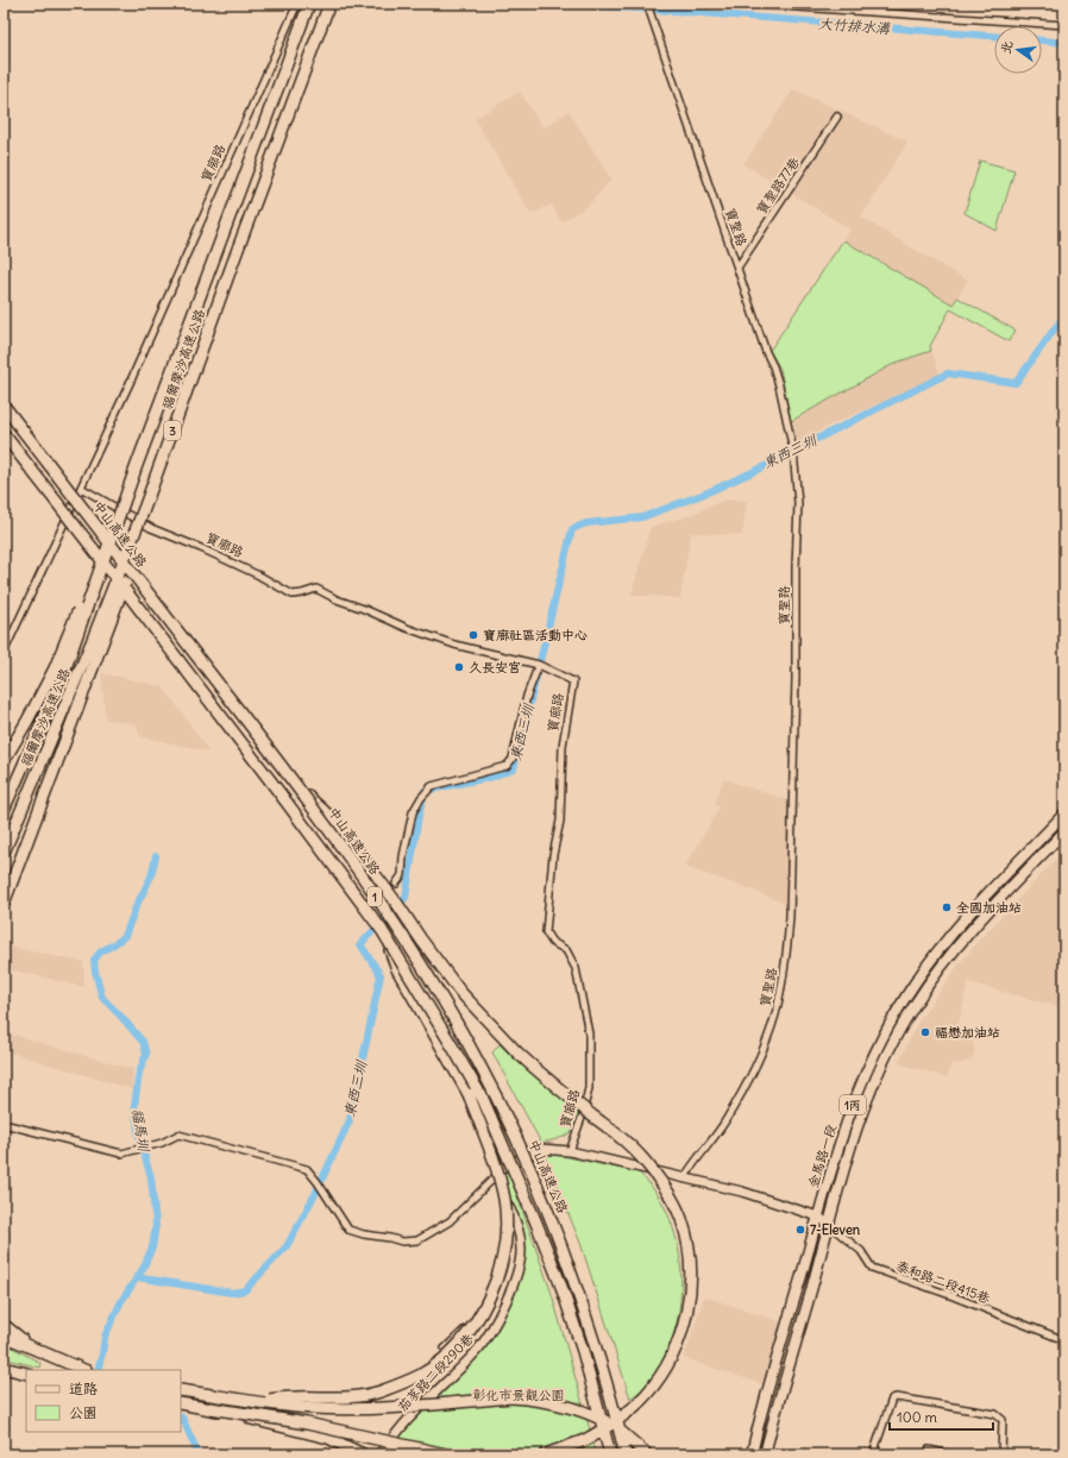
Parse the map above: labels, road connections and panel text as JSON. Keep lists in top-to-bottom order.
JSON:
{
  "streets": {
    "highway": [
      "福爾摩沙高速公路",
      "3",
      "中山高速公路",
      "1"
    ],
    "main road": ["1丙", "金馬路一段"],
    "street": [
      "寶廍路",
      "寶聖路77巷",
      "寶聖路",
      "泰和路二段415巷",
      "茄苳路二段290巷"
    ]
  },
  "crossings": [
    ["寶聖路77巷", "寶聖路"],
    ["金馬路一段", "泰和路二段415巷"]
  ],
  "water": ["大竹排水溝", "東西三圳", "福馬圳"],
  "parks": ["彰化市景觀公園"],
  "places": [
    "寶廍社區活動中心",
    "久長安宮",
    "全國加油站",
    "福懋加油站",
    "7-Eleven"
  ],
  "legend": ["道路", "公園"],
  "scale_bar": "100 m",
  "north": "left"
}
